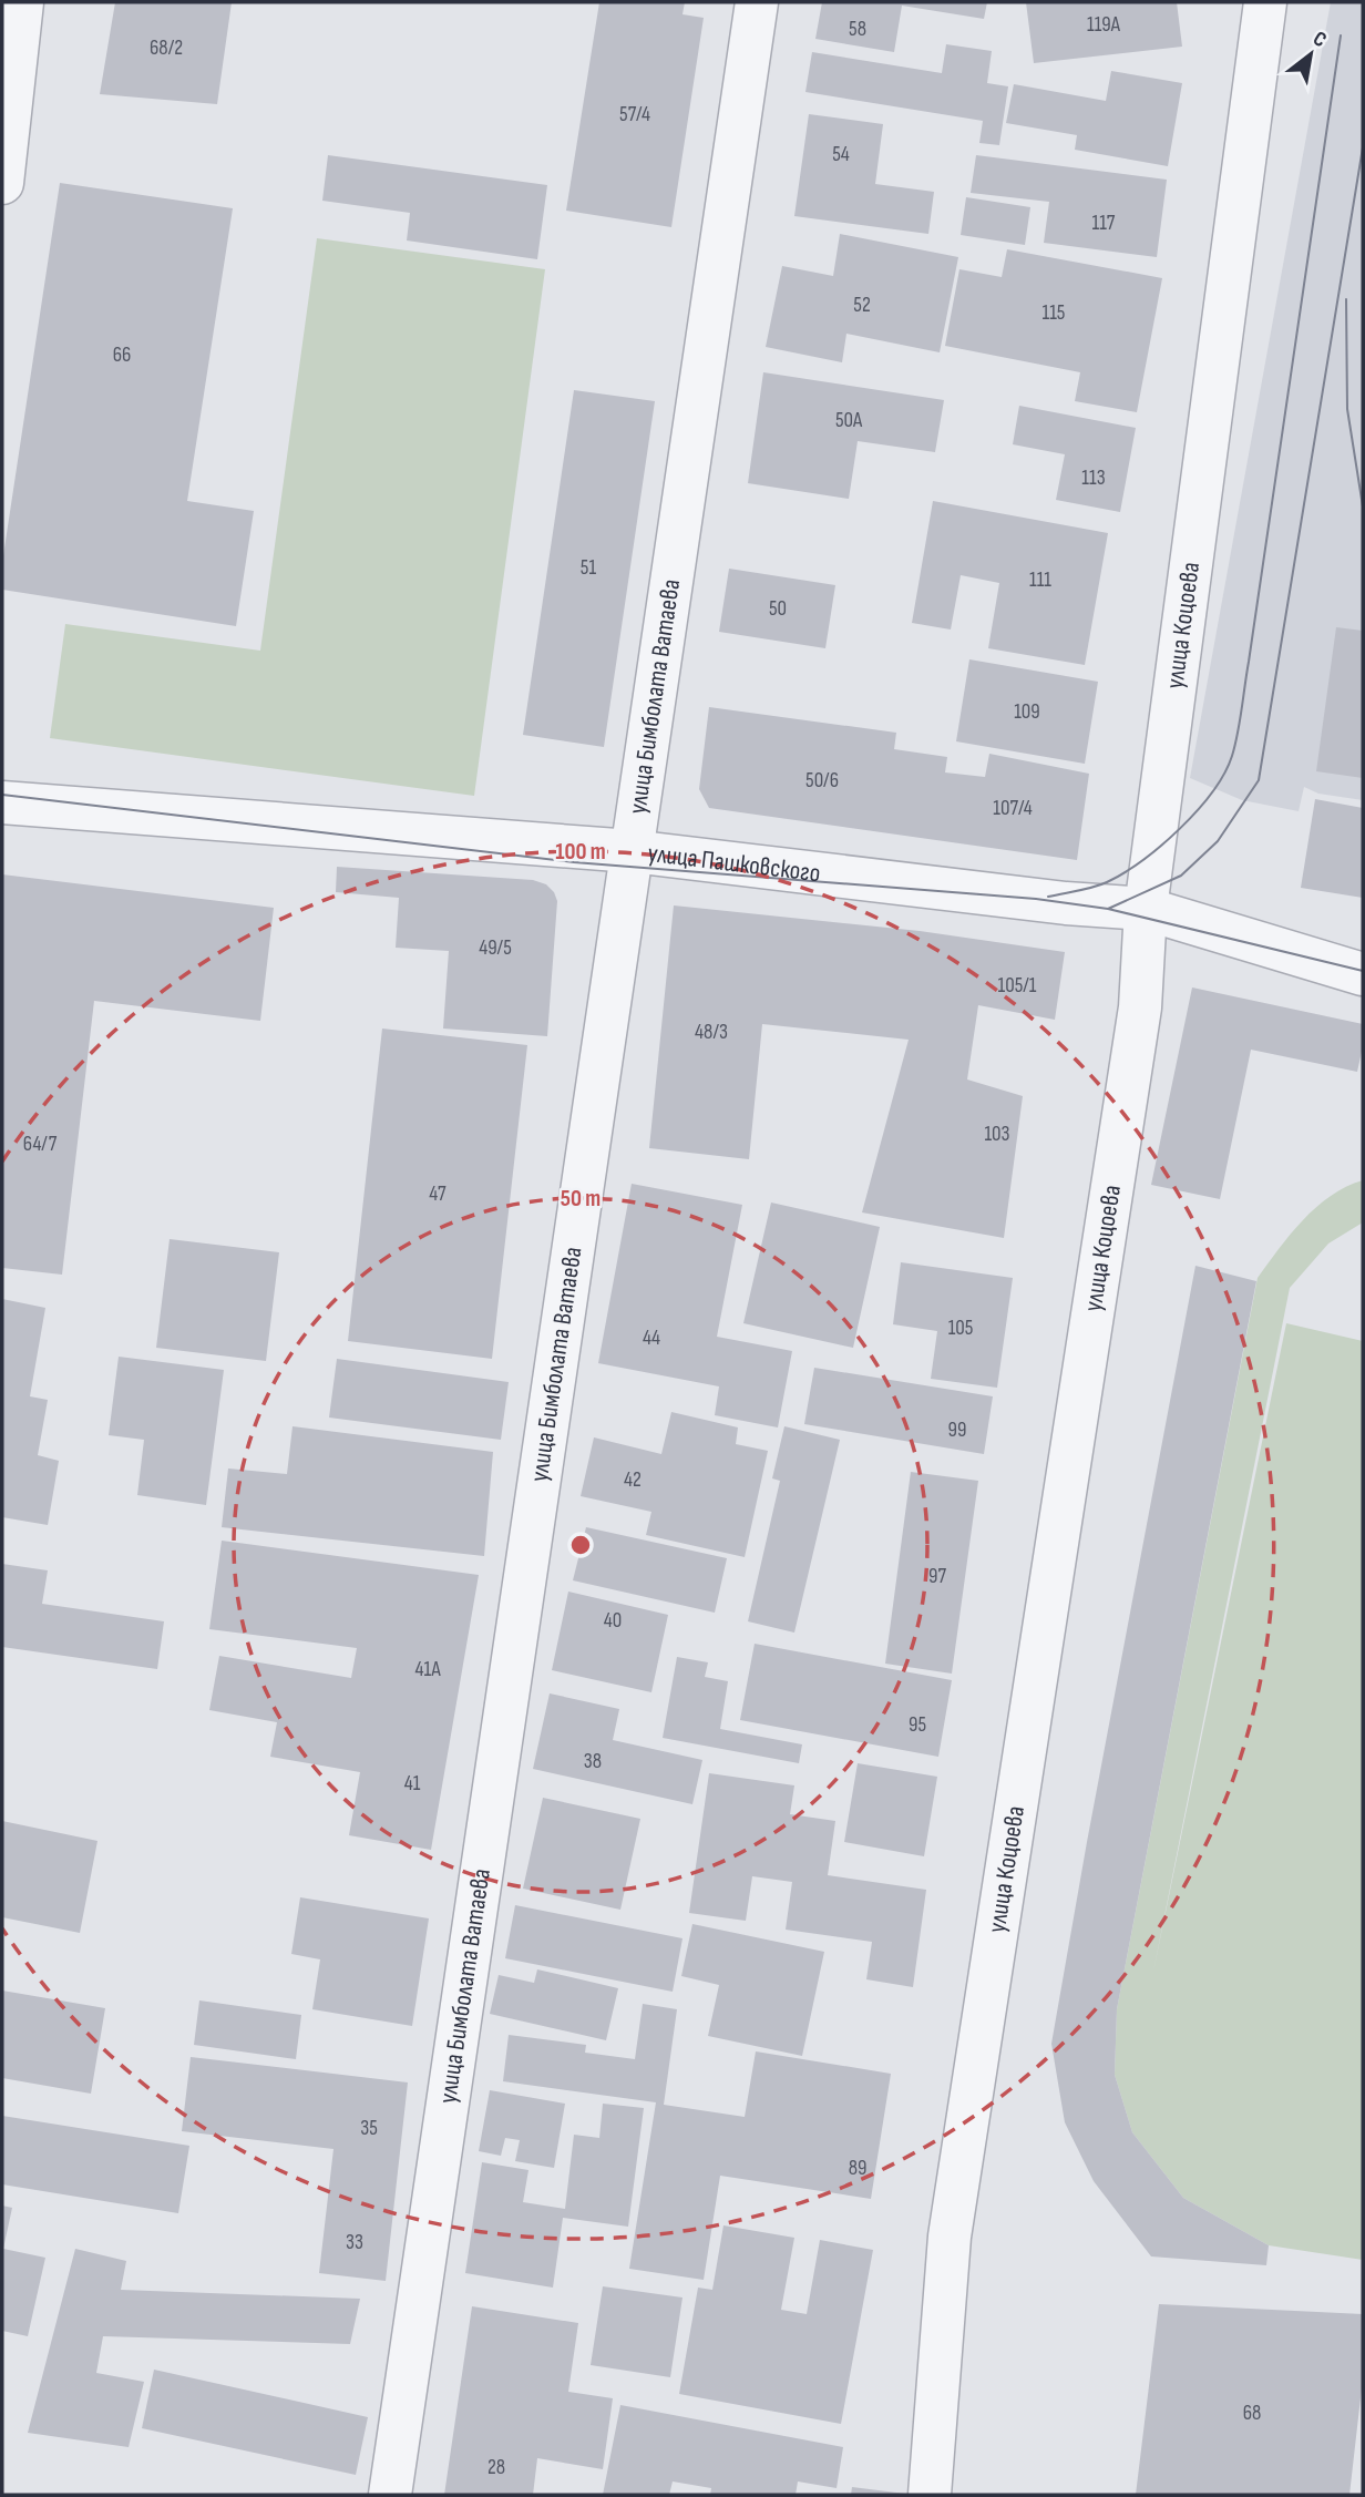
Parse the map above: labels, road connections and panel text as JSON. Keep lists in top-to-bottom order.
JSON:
{
  "streets": {
    "street": ["улица Коцоева", "улица Бимболата Ватаева", "улица Пашковского"]
  },
  "crossings": [
    ["улица Коцоева", "улица Пашковского"],
    ["улица Бимболата Ватаева", "улица Пашковского"]
  ],
  "house_numbers": [
    "119А",
    "58",
    "68/2",
    "57/4",
    "54",
    "117",
    "52",
    "115",
    "66",
    "50А",
    "113",
    "51",
    "111",
    "50",
    "109",
    "50/6",
    "107/4",
    "49/5",
    "105/1",
    "48/3",
    "103",
    "64/7",
    "47",
    "105",
    "44",
    "99",
    "42",
    "97",
    "40",
    "41А",
    "95",
    "38",
    "41",
    "35",
    "89",
    "33",
    "68",
    "28"
  ],
  "north": "top right",
  "rings": ["100 m", "50 m"]
}
